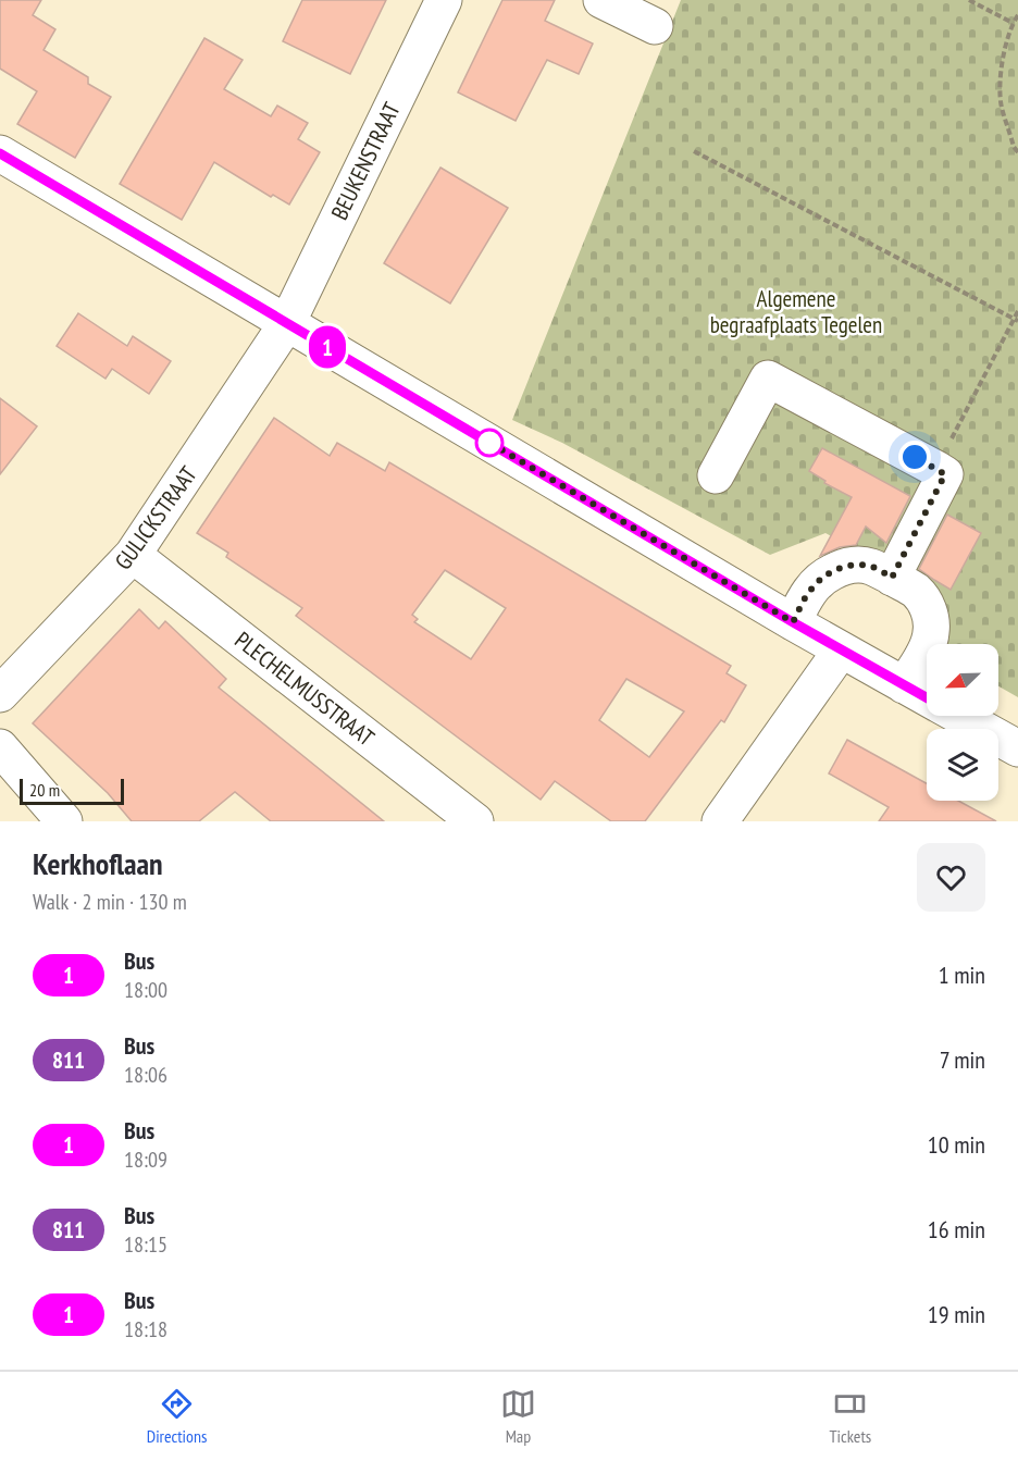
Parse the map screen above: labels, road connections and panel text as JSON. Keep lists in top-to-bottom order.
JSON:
{
  "streets": {
    "street": ["BEUKENSTRAAT", "GULICKSTRAAT", "PLECHELMUSSTRAAT"]
  },
  "crossings": [
    ["BEUKENSTRAAT", "GULICKSTRAAT"],
    ["GULICKSTRAAT", "PLECHELMUSSTRAAT"]
  ],
  "parks": ["Algemene begraafplaats Tegelen"],
  "lines": ["bus line 1"],
  "scale_bar": "20 m",
  "north": "bottom left",
  "page": {
    "on_map": "1",
    "scale": "20 m",
    "heading": ["Kerkhoflaan", "Walk · 2 min · 130 m"],
    "list": [
      {
        "mark": "1",
        "name": "Bus",
        "note": "18:00",
        "value": "1 min"
      },
      {
        "mark": "811",
        "name": "Bus",
        "note": "18:06",
        "value": "7 min"
      },
      {
        "mark": "1",
        "name": "Bus",
        "note": "18:09",
        "value": "10 min"
      },
      {
        "mark": "811",
        "name": "Bus",
        "note": "18:15",
        "value": "16 min"
      },
      {
        "mark": "1",
        "name": "Bus",
        "note": "18:18",
        "value": "19 min"
      }
    ],
    "tabs": ["Directions", "Map", "Tickets"]
  }
}
